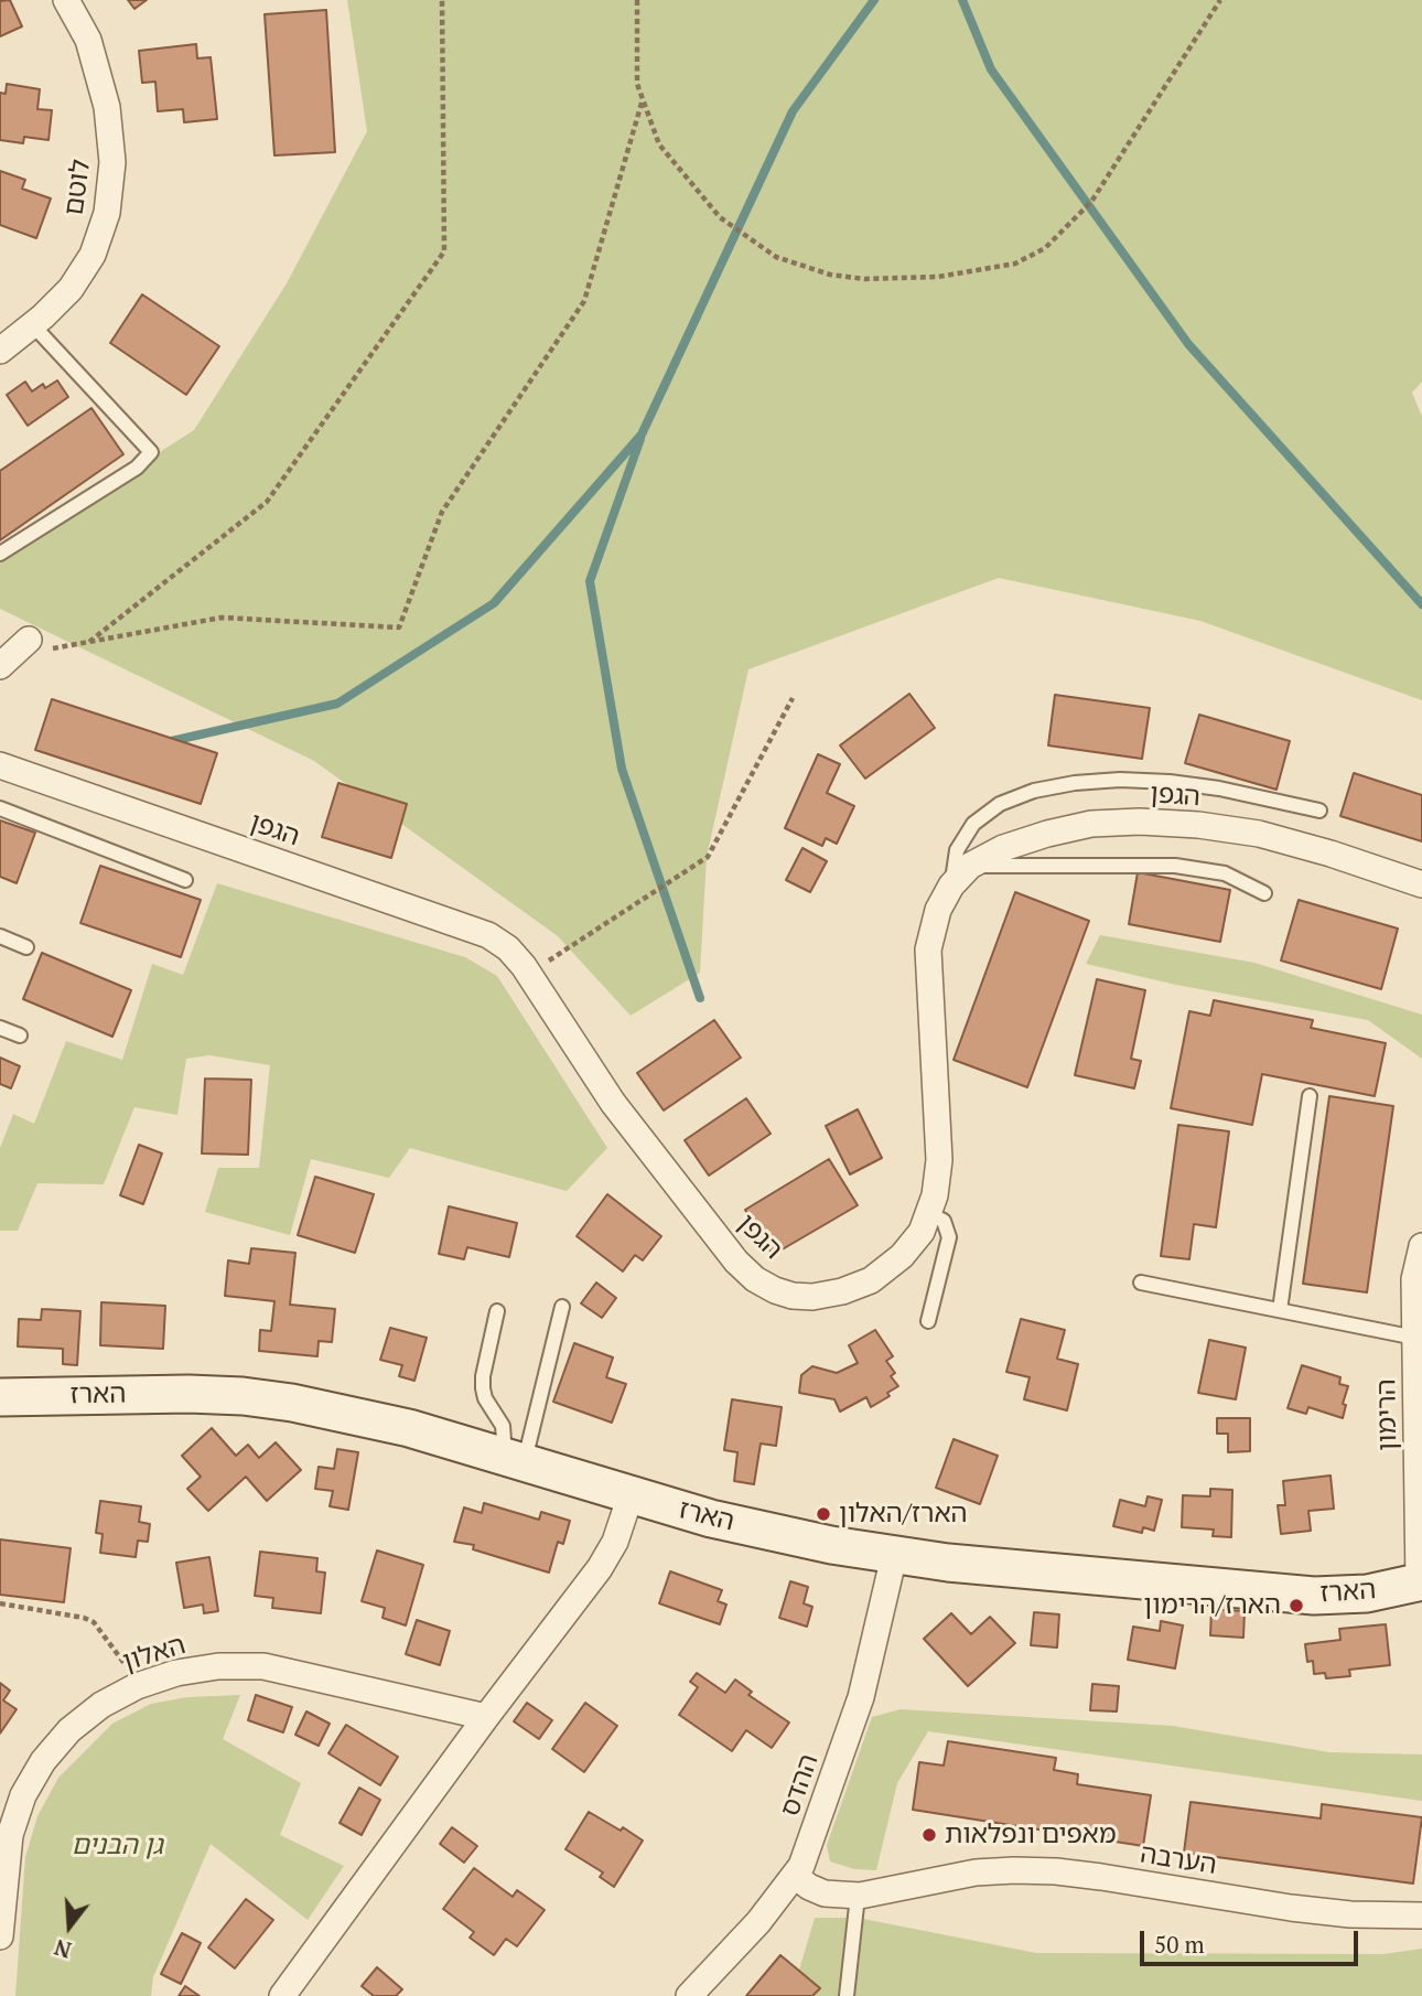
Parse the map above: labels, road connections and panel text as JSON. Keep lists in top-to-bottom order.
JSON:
{
  "streets": {
    "street": [
      "לוטם",
      "הגפן",
      "הארז",
      "הרימון",
      "האלון",
      "ההדס",
      "הערבה"
    ]
  },
  "crossings": [
    ["הארז", "הרימון"],
    ["הארז", "ההדס"],
    ["ההדס", "הערבה"]
  ],
  "parks": ["גן הבנים"],
  "places": ["הארז/האלון", "הארז/הרימון", "מאפים ונפלאות"],
  "scale_bar": "50 m",
  "north": "bottom"
}
